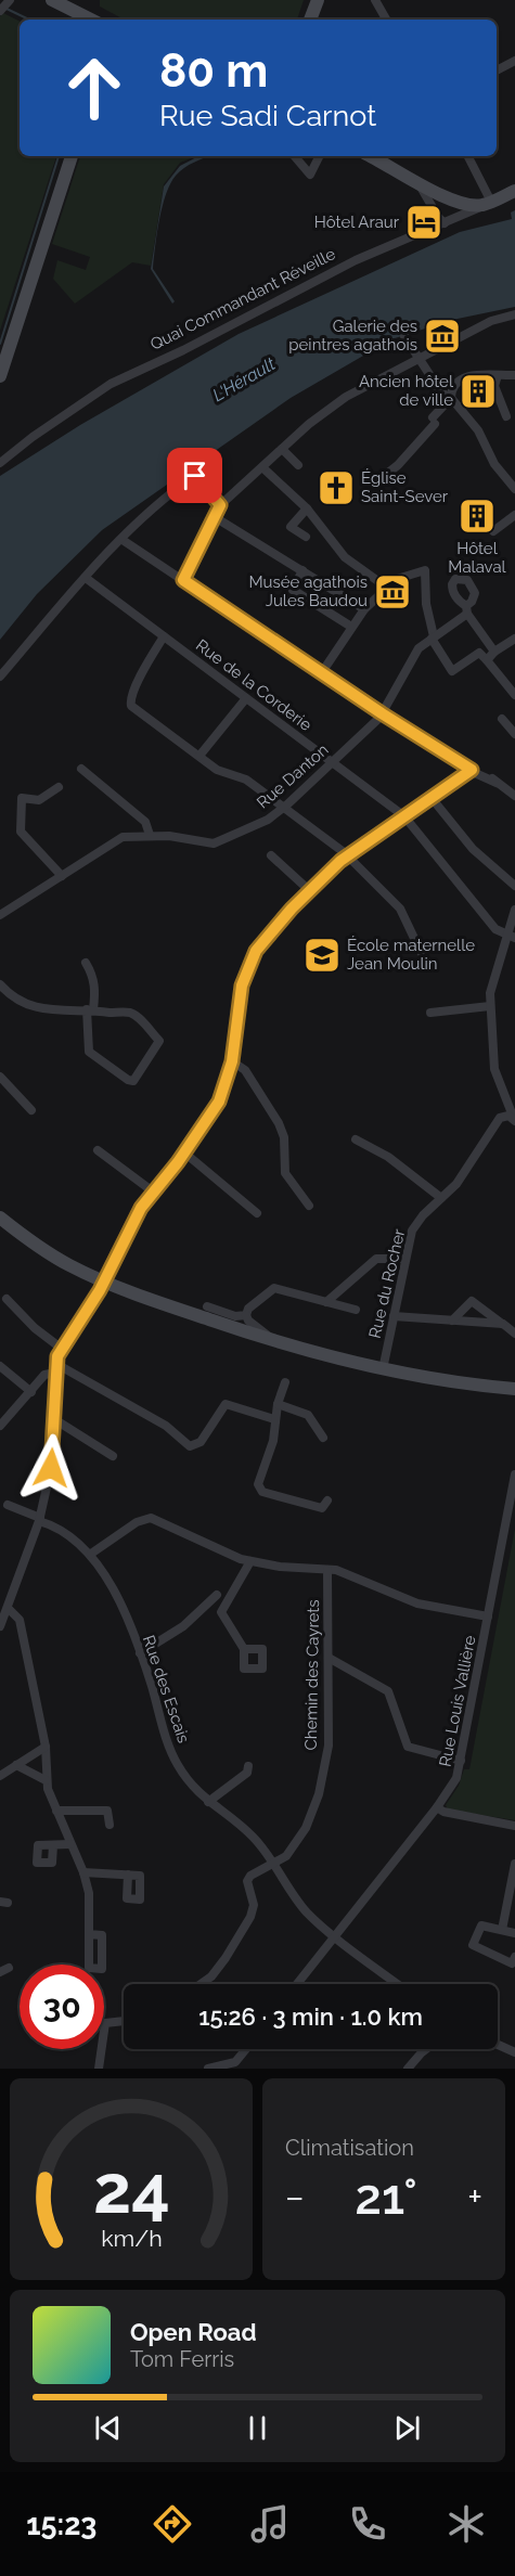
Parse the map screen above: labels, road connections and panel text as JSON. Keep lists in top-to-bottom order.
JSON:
{
  "streets": {
    "street": [
      "Quai Commandant Réveille",
      "Rue de la Corderie",
      "Rue Danton",
      "Rue du Rocher",
      "Chemin des Cayrets",
      "Rue des Escais",
      "Rue Louis Vallière"
    ]
  },
  "crossings": [
    ["Rue de la Corderie", "Rue Danton"],
    ["Chemin des Cayrets", "Rue des Escais"],
    ["Rue des Escais", "Rue Louis Vallière"]
  ],
  "water": ["L'Hérault"],
  "places": {
    "hotel": ["Hôtel Araur"],
    "museum": ["Galerie des peintres agathois", "Musée agathois Jules Baudou"],
    "building": ["Ancien hôtel de ville", "Hôtel Malaval"],
    "church": ["Église Saint-Sever"],
    "school or university": ["École maternelle Jean Moulin"]
  },
  "page": {
    "turn": ["80 m", "Rue Sadi Carnot"],
    "limit": "30",
    "trip": "15:26 · 3 min · 1.0 km",
    "tile": "Climatisation",
    "heat": ["−", "21°", "+"],
    "song": ["Open Road", "Tom Ferris"],
    "tabs": "15:23",
    "gauge": ["24", "km/h"]
  }
}
